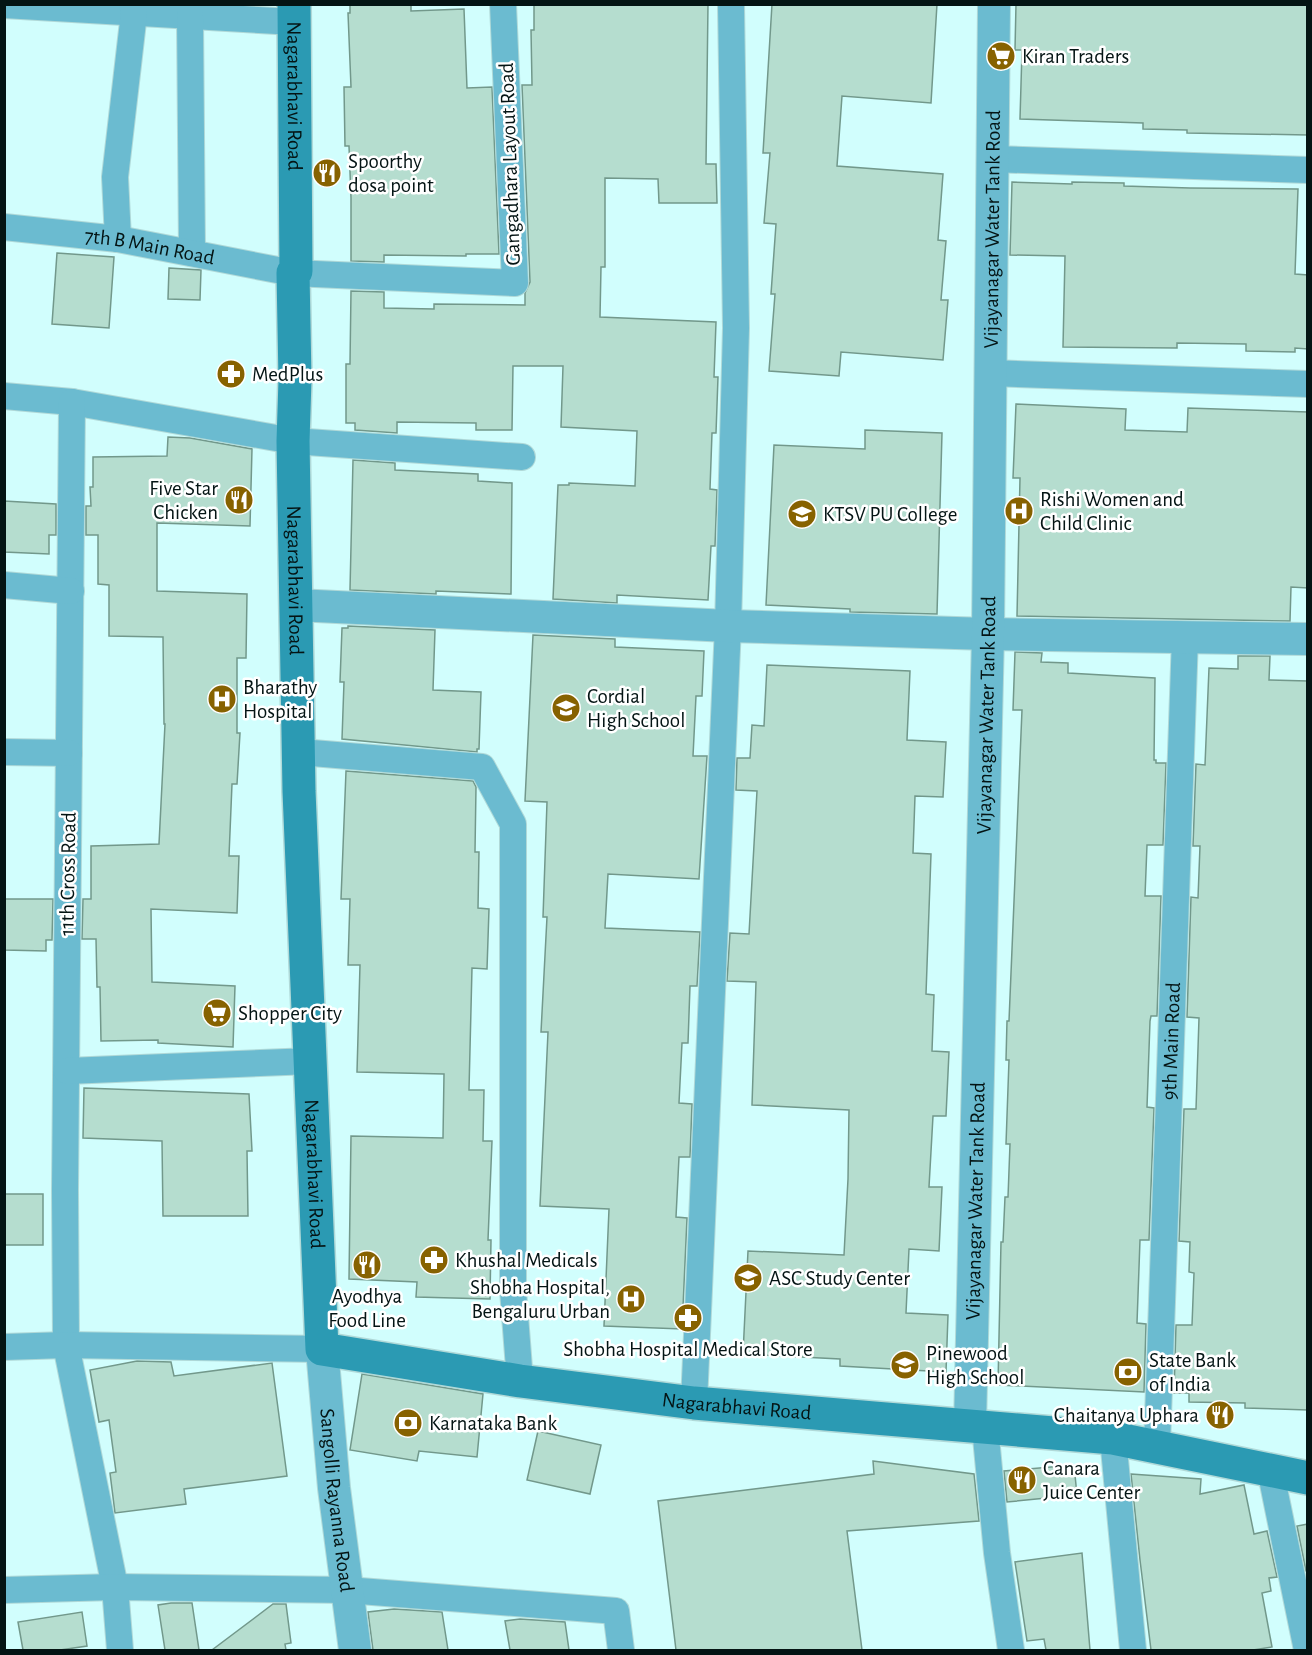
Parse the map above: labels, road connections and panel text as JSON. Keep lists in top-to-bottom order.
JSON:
{
  "streets": {
    "main road": ["Nagarabhavi Road"],
    "street": [
      "Gangadhara Layout Road",
      "Vijayanagar Water Tank Road",
      "7th B Main Road",
      "11th Cross Road",
      "9th Main Road",
      "Sangolli Rayanna Road"
    ]
  },
  "crossings": [
    ["Nagarabhavi Road", "Gangadhara Layout Road"],
    ["Nagarabhavi Road", "Vijayanagar Water Tank Road"],
    ["Nagarabhavi Road", "7th B Main Road"],
    ["Nagarabhavi Road", "9th Main Road"],
    ["Nagarabhavi Road", "Sangolli Rayanna Road"],
    ["Gangadhara Layout Road", "7th B Main Road"]
  ],
  "places": {
    "supermarket": ["Kiran Traders", "Shopper City"],
    "restaurant": [
      "Spoorthy dosa point",
      "Five Star Chicken",
      "Ayodhya Food Line",
      "Chaitanya Uphara",
      "Canara Juice Center"
    ],
    "pharmacy": ["MedPlus", "Khushal Medicals", "Shobha Hospital Medical Store"],
    "hospital": ["Rishi Women and Child Clinic", "Bharathy Hospital", "Shobha Hospital, Bengaluru Urban"],
    "school or university": [
      "KTSV PU College",
      "Cordial High School",
      "ASC Study Center",
      "Pinewood High School"
    ],
    "bank": ["State Bank of India", "Karnataka Bank"]
  }
}
